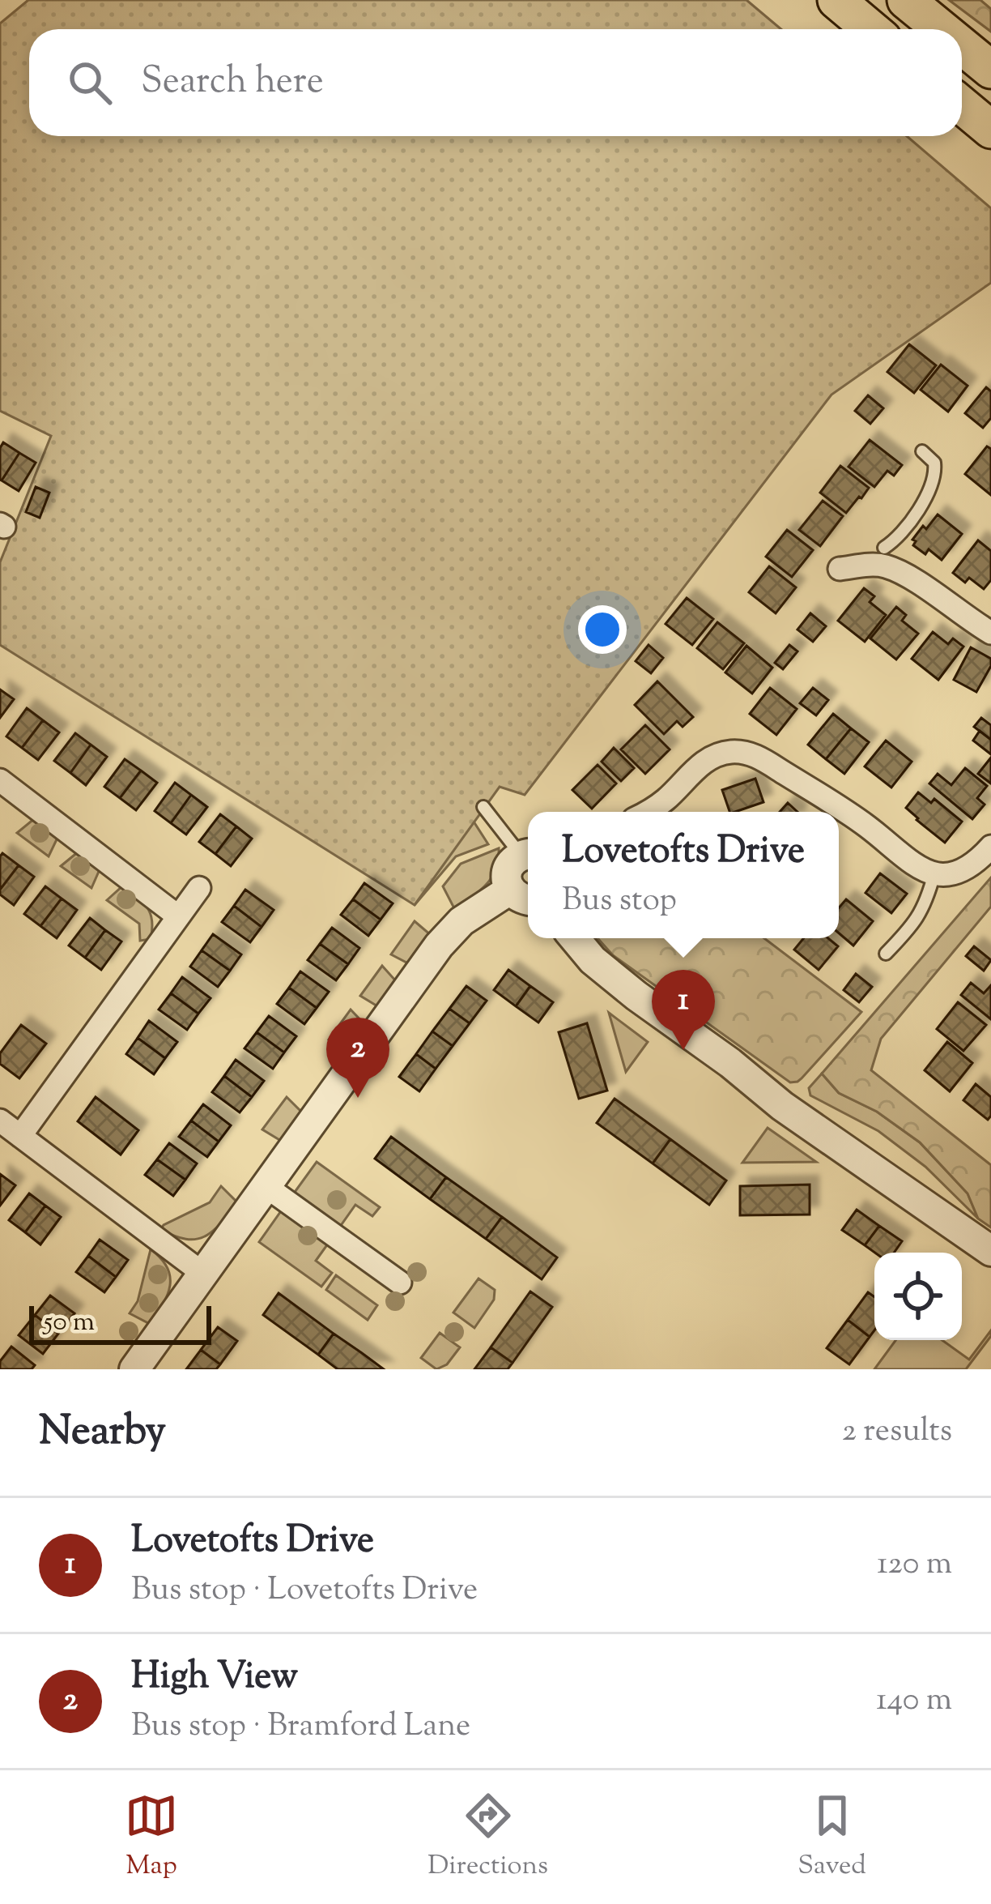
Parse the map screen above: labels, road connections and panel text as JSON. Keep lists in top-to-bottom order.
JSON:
{
  "scale_bar": "50 m",
  "page": {
    "search": "Search here",
    "popup": ["Lovetofts Drive", "Bus stop"],
    "pins": ["1", "2"],
    "scale": "50 m",
    "heading": ["Nearby", "2 results"],
    "list": [
      {
        "mark": "1",
        "name": "Lovetofts Drive",
        "note": "Bus stop · Lovetofts Drive",
        "value": "120 m"
      },
      {
        "mark": "2",
        "name": "High View",
        "note": "Bus stop · Bramford Lane",
        "value": "140 m"
      }
    ],
    "nav": ["Map", "Directions", "Saved"]
  }
}
